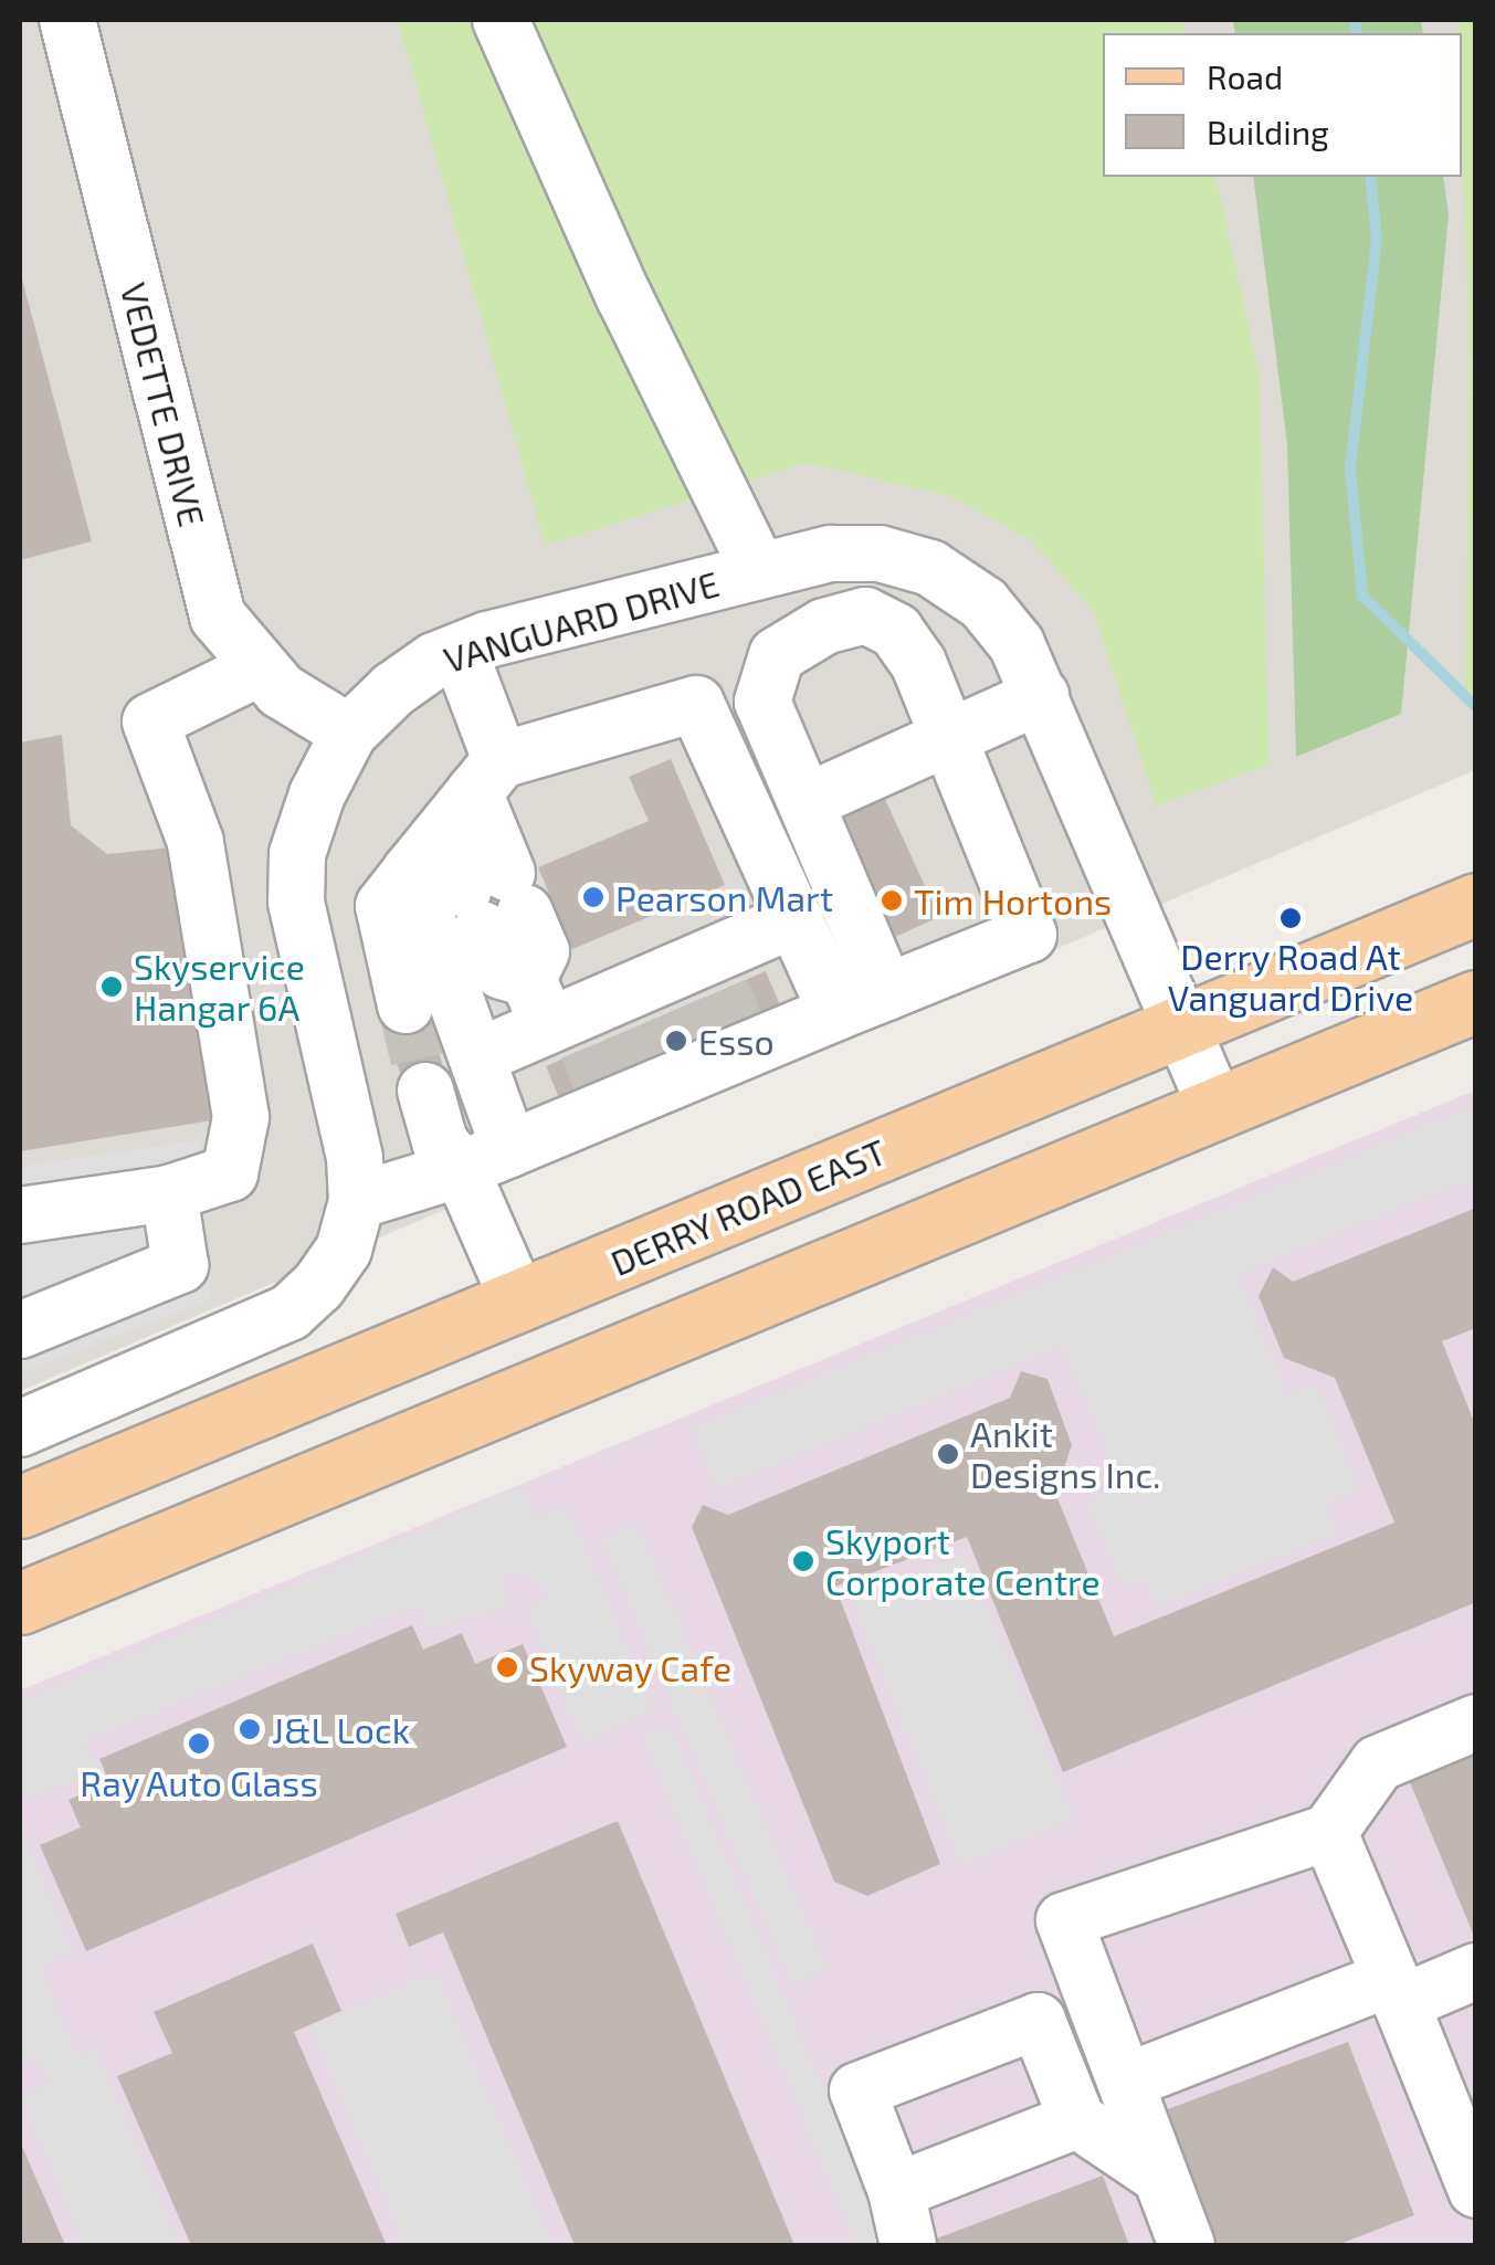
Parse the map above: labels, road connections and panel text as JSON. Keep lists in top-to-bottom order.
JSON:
{
  "streets": {
    "main road": ["DERRY ROAD EAST"],
    "street": ["VEDETTE DRIVE", "VANGUARD DRIVE"]
  },
  "crossings": [
    ["VEDETTE DRIVE", "VANGUARD DRIVE"],
    ["VANGUARD DRIVE", "DERRY ROAD EAST"]
  ],
  "places": [
    "Pearson Mart",
    "Tim Hortons",
    "Derry Road At Vanguard Drive",
    "Skyservice Hangar 6A",
    "Esso",
    "Ankit Designs Inc.",
    "Skyport Corporate Centre",
    "Skyway Cafe",
    "J&L Lock",
    "Ray Auto Glass"
  ],
  "legend": ["Road", "Building"]
}
